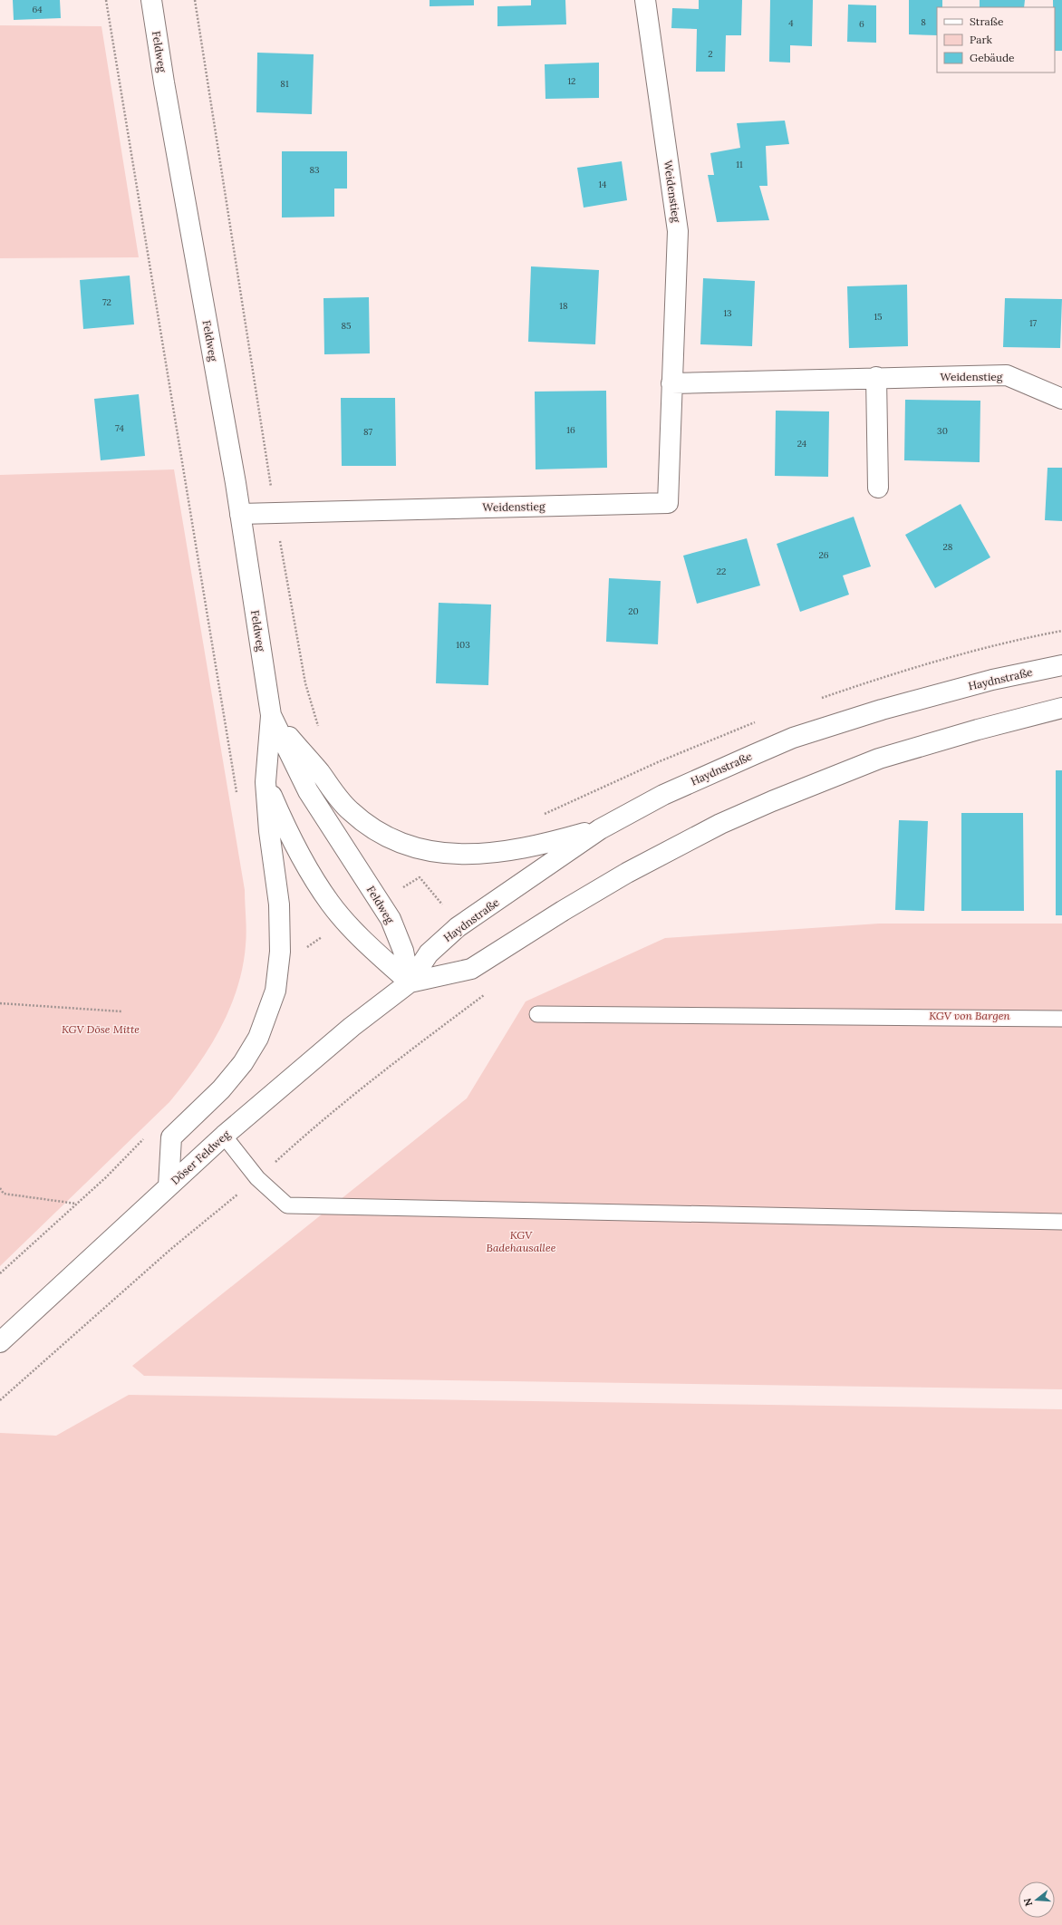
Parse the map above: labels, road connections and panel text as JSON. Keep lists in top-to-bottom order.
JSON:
{
  "streets": {
    "street": [
      "Feldweg",
      "Weidenstieg",
      "Haydnstraße",
      "Döser Feldweg"
    ]
  },
  "crossings": [
    ["Feldweg", "Weidenstieg"],
    ["Feldweg", "Haydnstraße"],
    ["Feldweg", "Döser Feldweg"],
    ["Haydnstraße", "Döser Feldweg"]
  ],
  "parks": ["KGV von Bargen", "KGV Döse Mitte", "KGV Badehausallee"],
  "house_numbers": [
    "64",
    "8",
    "4",
    "6",
    "2",
    "12",
    "81",
    "11",
    "83",
    "14",
    "72",
    "18",
    "13",
    "15",
    "17",
    "85",
    "74",
    "16",
    "30",
    "87",
    "24",
    "28",
    "26",
    "22",
    "20",
    "103"
  ],
  "legend": ["Straße", "Park", "Gebäude"],
  "north": "left"
}
